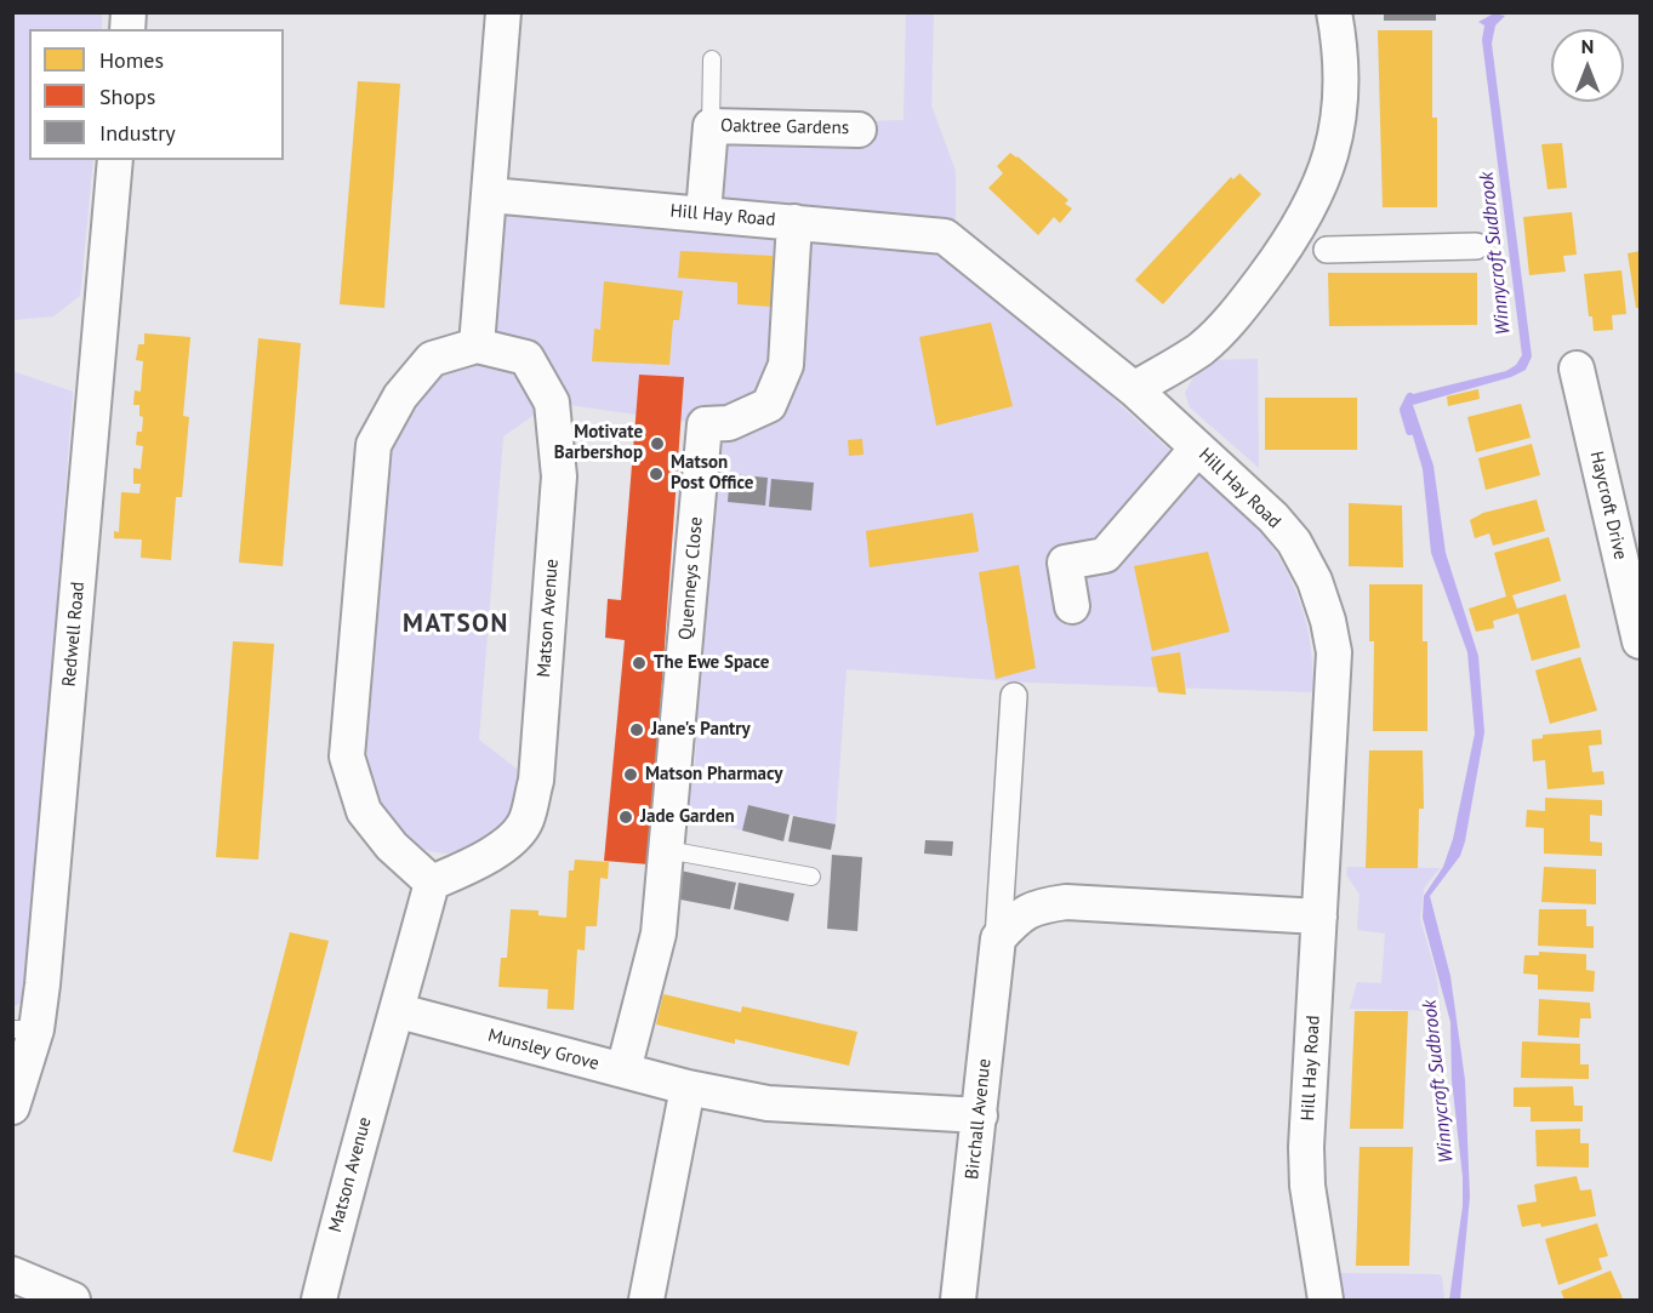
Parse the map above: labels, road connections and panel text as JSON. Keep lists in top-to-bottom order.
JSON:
{
  "streets": {
    "street": [
      "Oaktree Gardens",
      "Hill Hay Road",
      "Haycroft Drive",
      "Quenneys Close",
      "Matson Avenue",
      "Redwell Road",
      "Munsley Grove",
      "Birchall Avenue"
    ]
  },
  "crossings": [
    ["Oaktree Gardens", "Hill Hay Road"],
    ["Hill Hay Road", "Quenneys Close"],
    ["Quenneys Close", "Munsley Grove"],
    ["Matson Avenue", "Munsley Grove"],
    ["Munsley Grove", "Birchall Avenue"]
  ],
  "districts": ["MATSON"],
  "water": ["Winnycroft Sudbrook"],
  "places": [
    "Motivate Barbershop",
    "Matson Post Office",
    "The Ewe Space",
    "Jane's Pantry",
    "Matson Pharmacy",
    "Jade Garden"
  ],
  "legend": ["Homes", "Shops", "Industry"],
  "north": "top"
}
